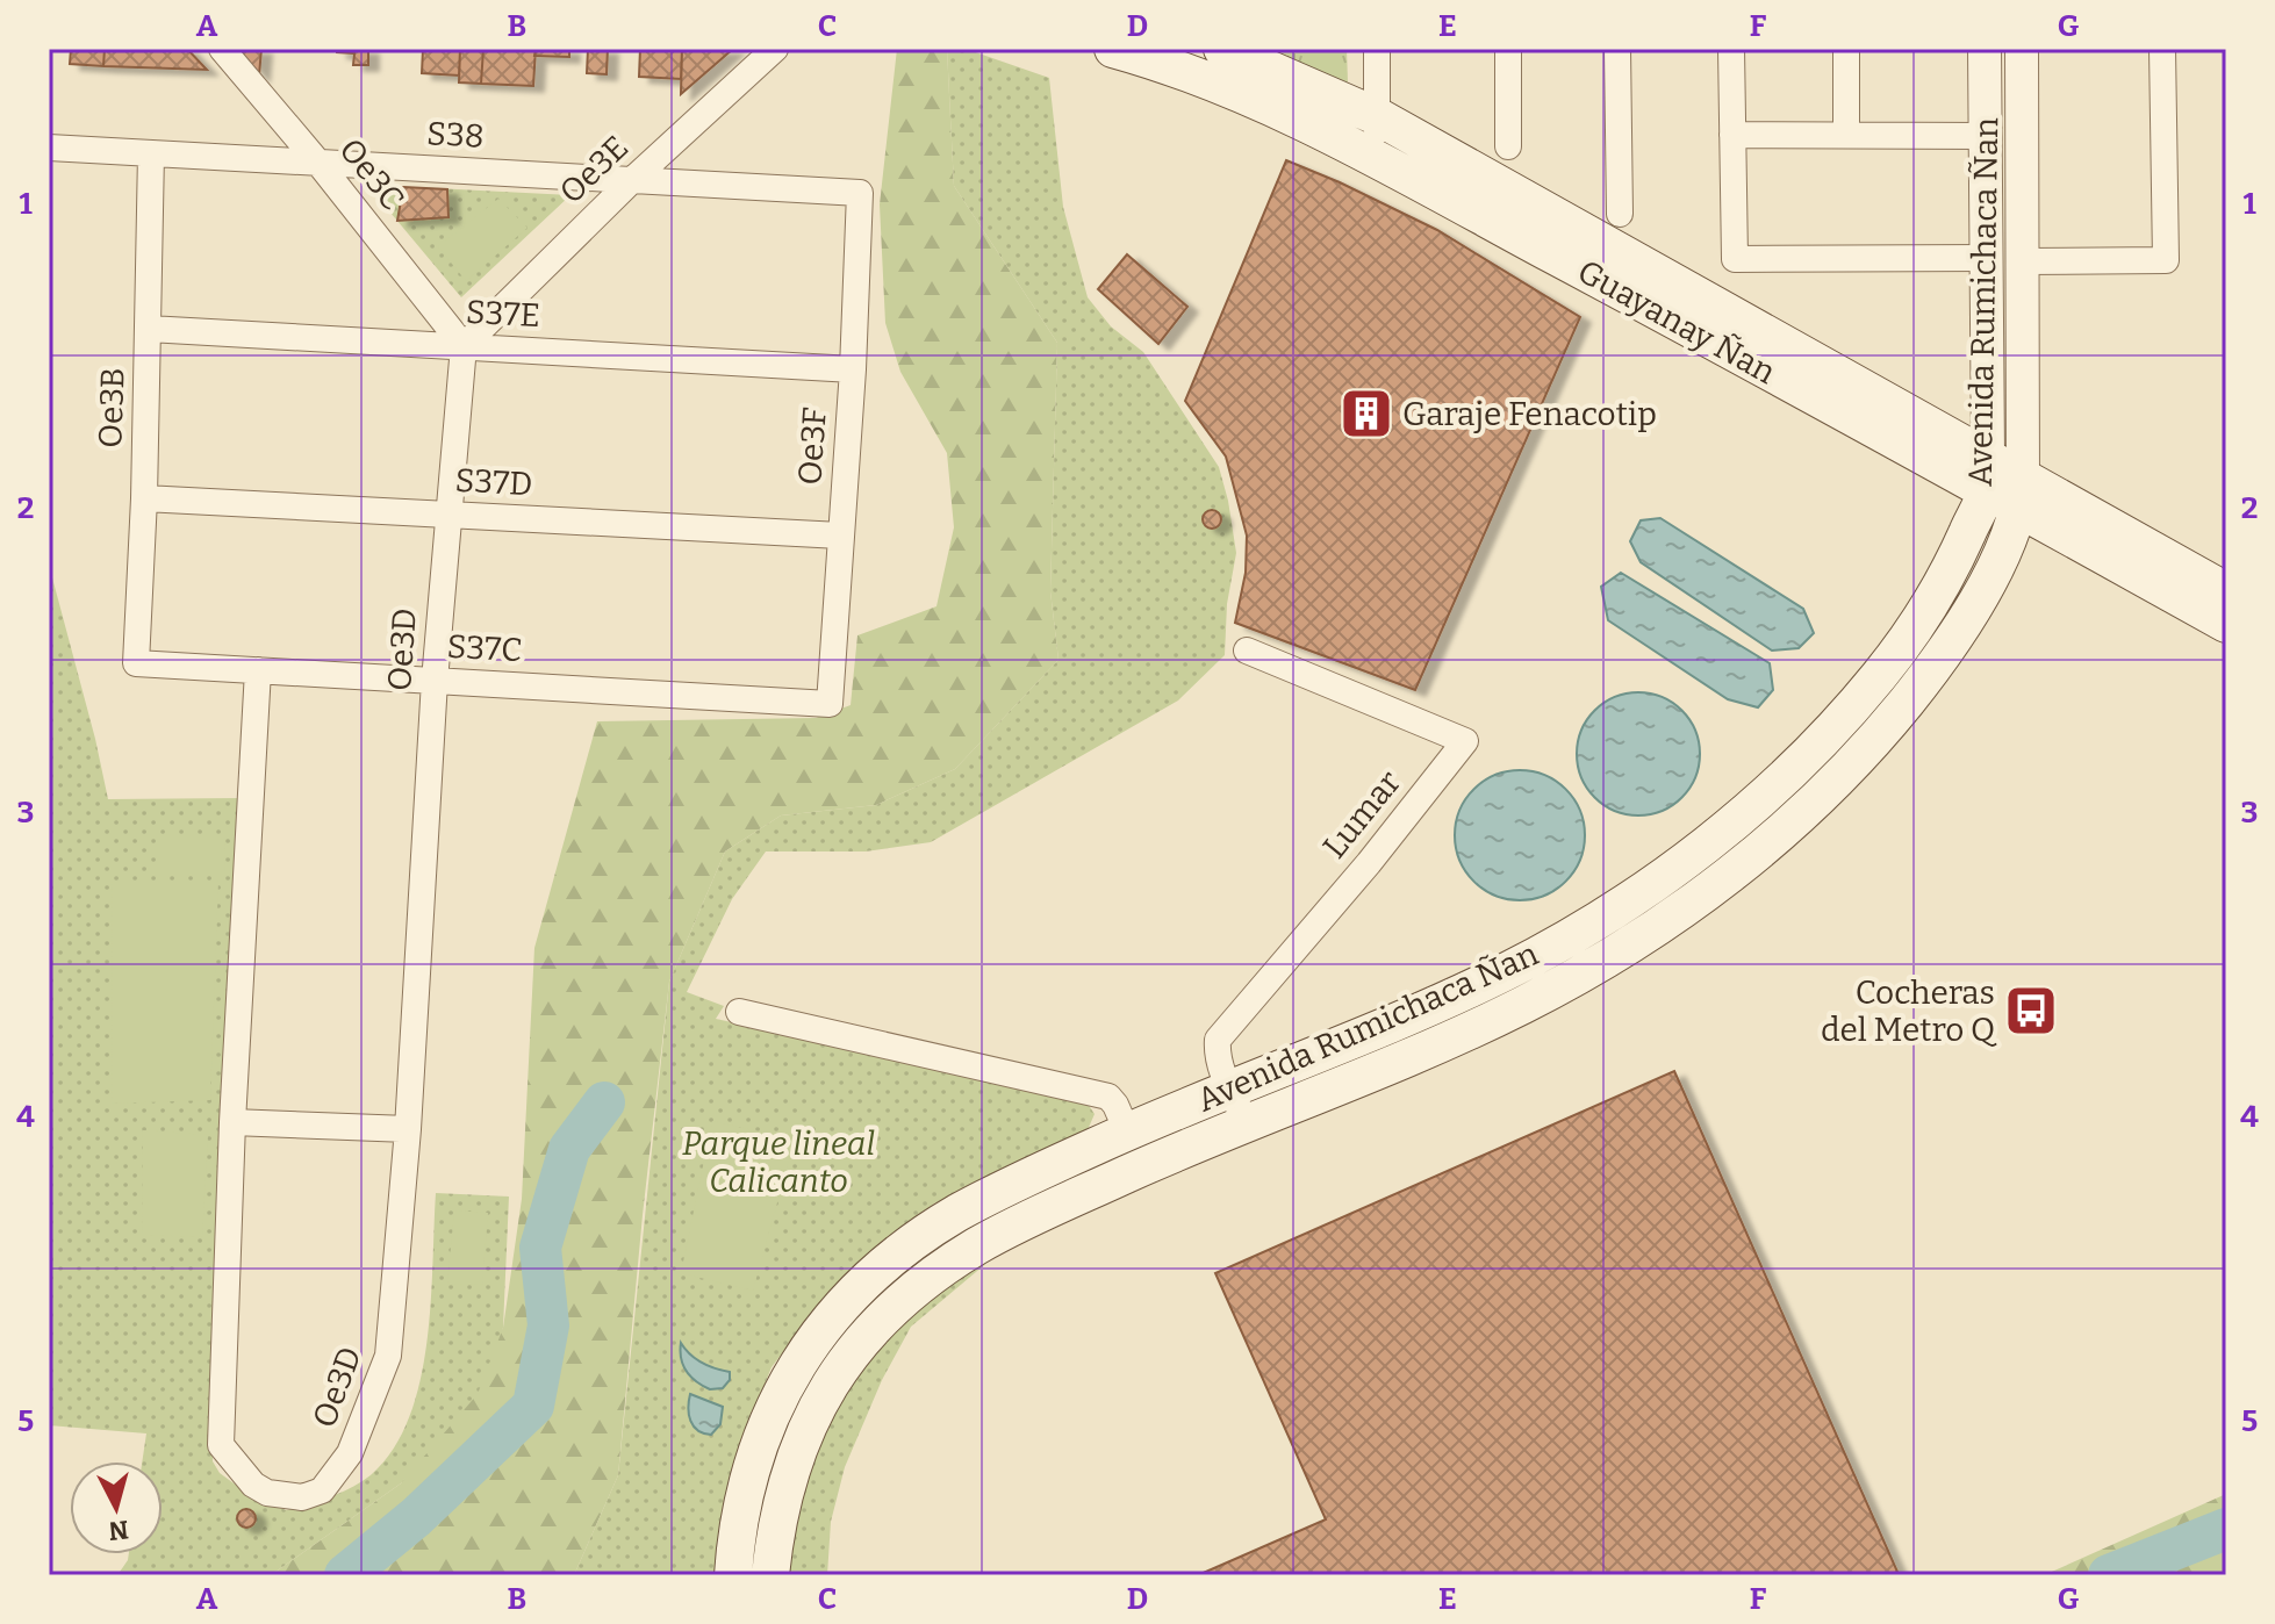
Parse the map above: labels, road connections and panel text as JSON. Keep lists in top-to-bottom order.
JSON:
{
  "streets": {
    "main road": ["Avenida Rumichaca Ñan", "Guayanay Ñan"],
    "street": [
      "S38",
      "Oe3E",
      "Oe3C",
      "S37E",
      "Oe3B",
      "Oe3F",
      "S37D",
      "S37C",
      "Oe3D",
      "Lumar"
    ]
  },
  "crossings": [
    ["S38", "Oe3E"],
    ["S38", "Oe3C"],
    ["S38", "Oe3B"],
    ["S38", "Oe3F"],
    ["Oe3E", "Oe3C"],
    ["Oe3E", "S37E"],
    ["Oe3E", "Oe3D"],
    ["Oe3C", "S37E"],
    ["Oe3C", "Oe3D"],
    ["Avenida Rumichaca Ñan", "Guayanay Ñan"],
    ["Avenida Rumichaca Ñan", "Lumar"],
    ["S37E", "Oe3B"],
    ["S37E", "Oe3F"],
    ["S37E", "Oe3D"],
    ["Oe3B", "S37D"],
    ["Oe3B", "S37C"],
    ["Oe3F", "S37D"],
    ["Oe3F", "S37C"],
    ["S37D", "Oe3D"],
    ["S37C", "Oe3D"]
  ],
  "parks": ["Parque lineal Calicanto"],
  "places": {
    "building": ["Garaje Fenacotip"],
    "bus stop": ["Cocheras del Metro Q"]
  },
  "north": "bottom",
  "grid": {
    "columns": [
      "A",
      "B",
      "C",
      "D",
      "E",
      "F",
      "G"
    ],
    "rows": [
      "1",
      "2",
      "3",
      "4",
      "5"
    ]
  }
}
